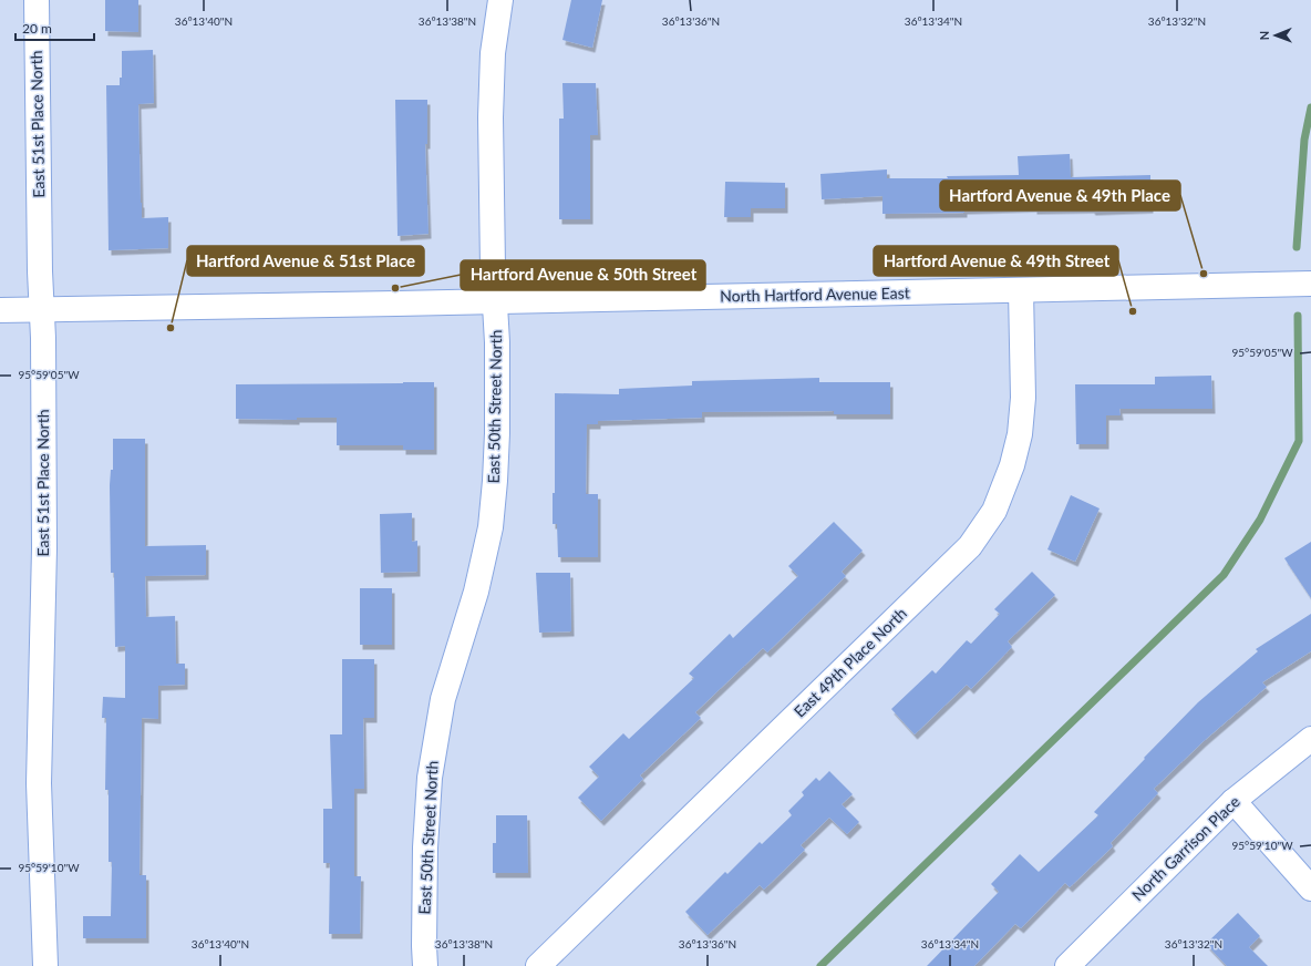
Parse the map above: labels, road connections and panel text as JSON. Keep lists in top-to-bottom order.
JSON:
{
  "streets": {
    "street": [
      "East 51st Place North",
      "North Hartford Avenue East",
      "East 50th Street North",
      "East 49th Place North",
      "North Garrison Place"
    ]
  },
  "crossings": [
    ["East 51st Place North", "North Hartford Avenue East"],
    ["North Hartford Avenue East", "East 50th Street North"],
    ["North Hartford Avenue East", "East 49th Place North"]
  ],
  "places": [
    "Hartford Avenue & 49th Place",
    "Hartford Avenue & 50th Street",
    "Hartford Avenue & 49th Street",
    "Hartford Avenue & 51st Place"
  ],
  "scale_bar": "20 m",
  "north": "left",
  "coordinates": [
    "36°13'40\"N",
    "36°13'38\"N",
    "36°13'36\"N",
    "36°13'34\"N",
    "36°13'32\"N",
    "95°59'05\"W",
    "95°59'10\"W"
  ]
}
